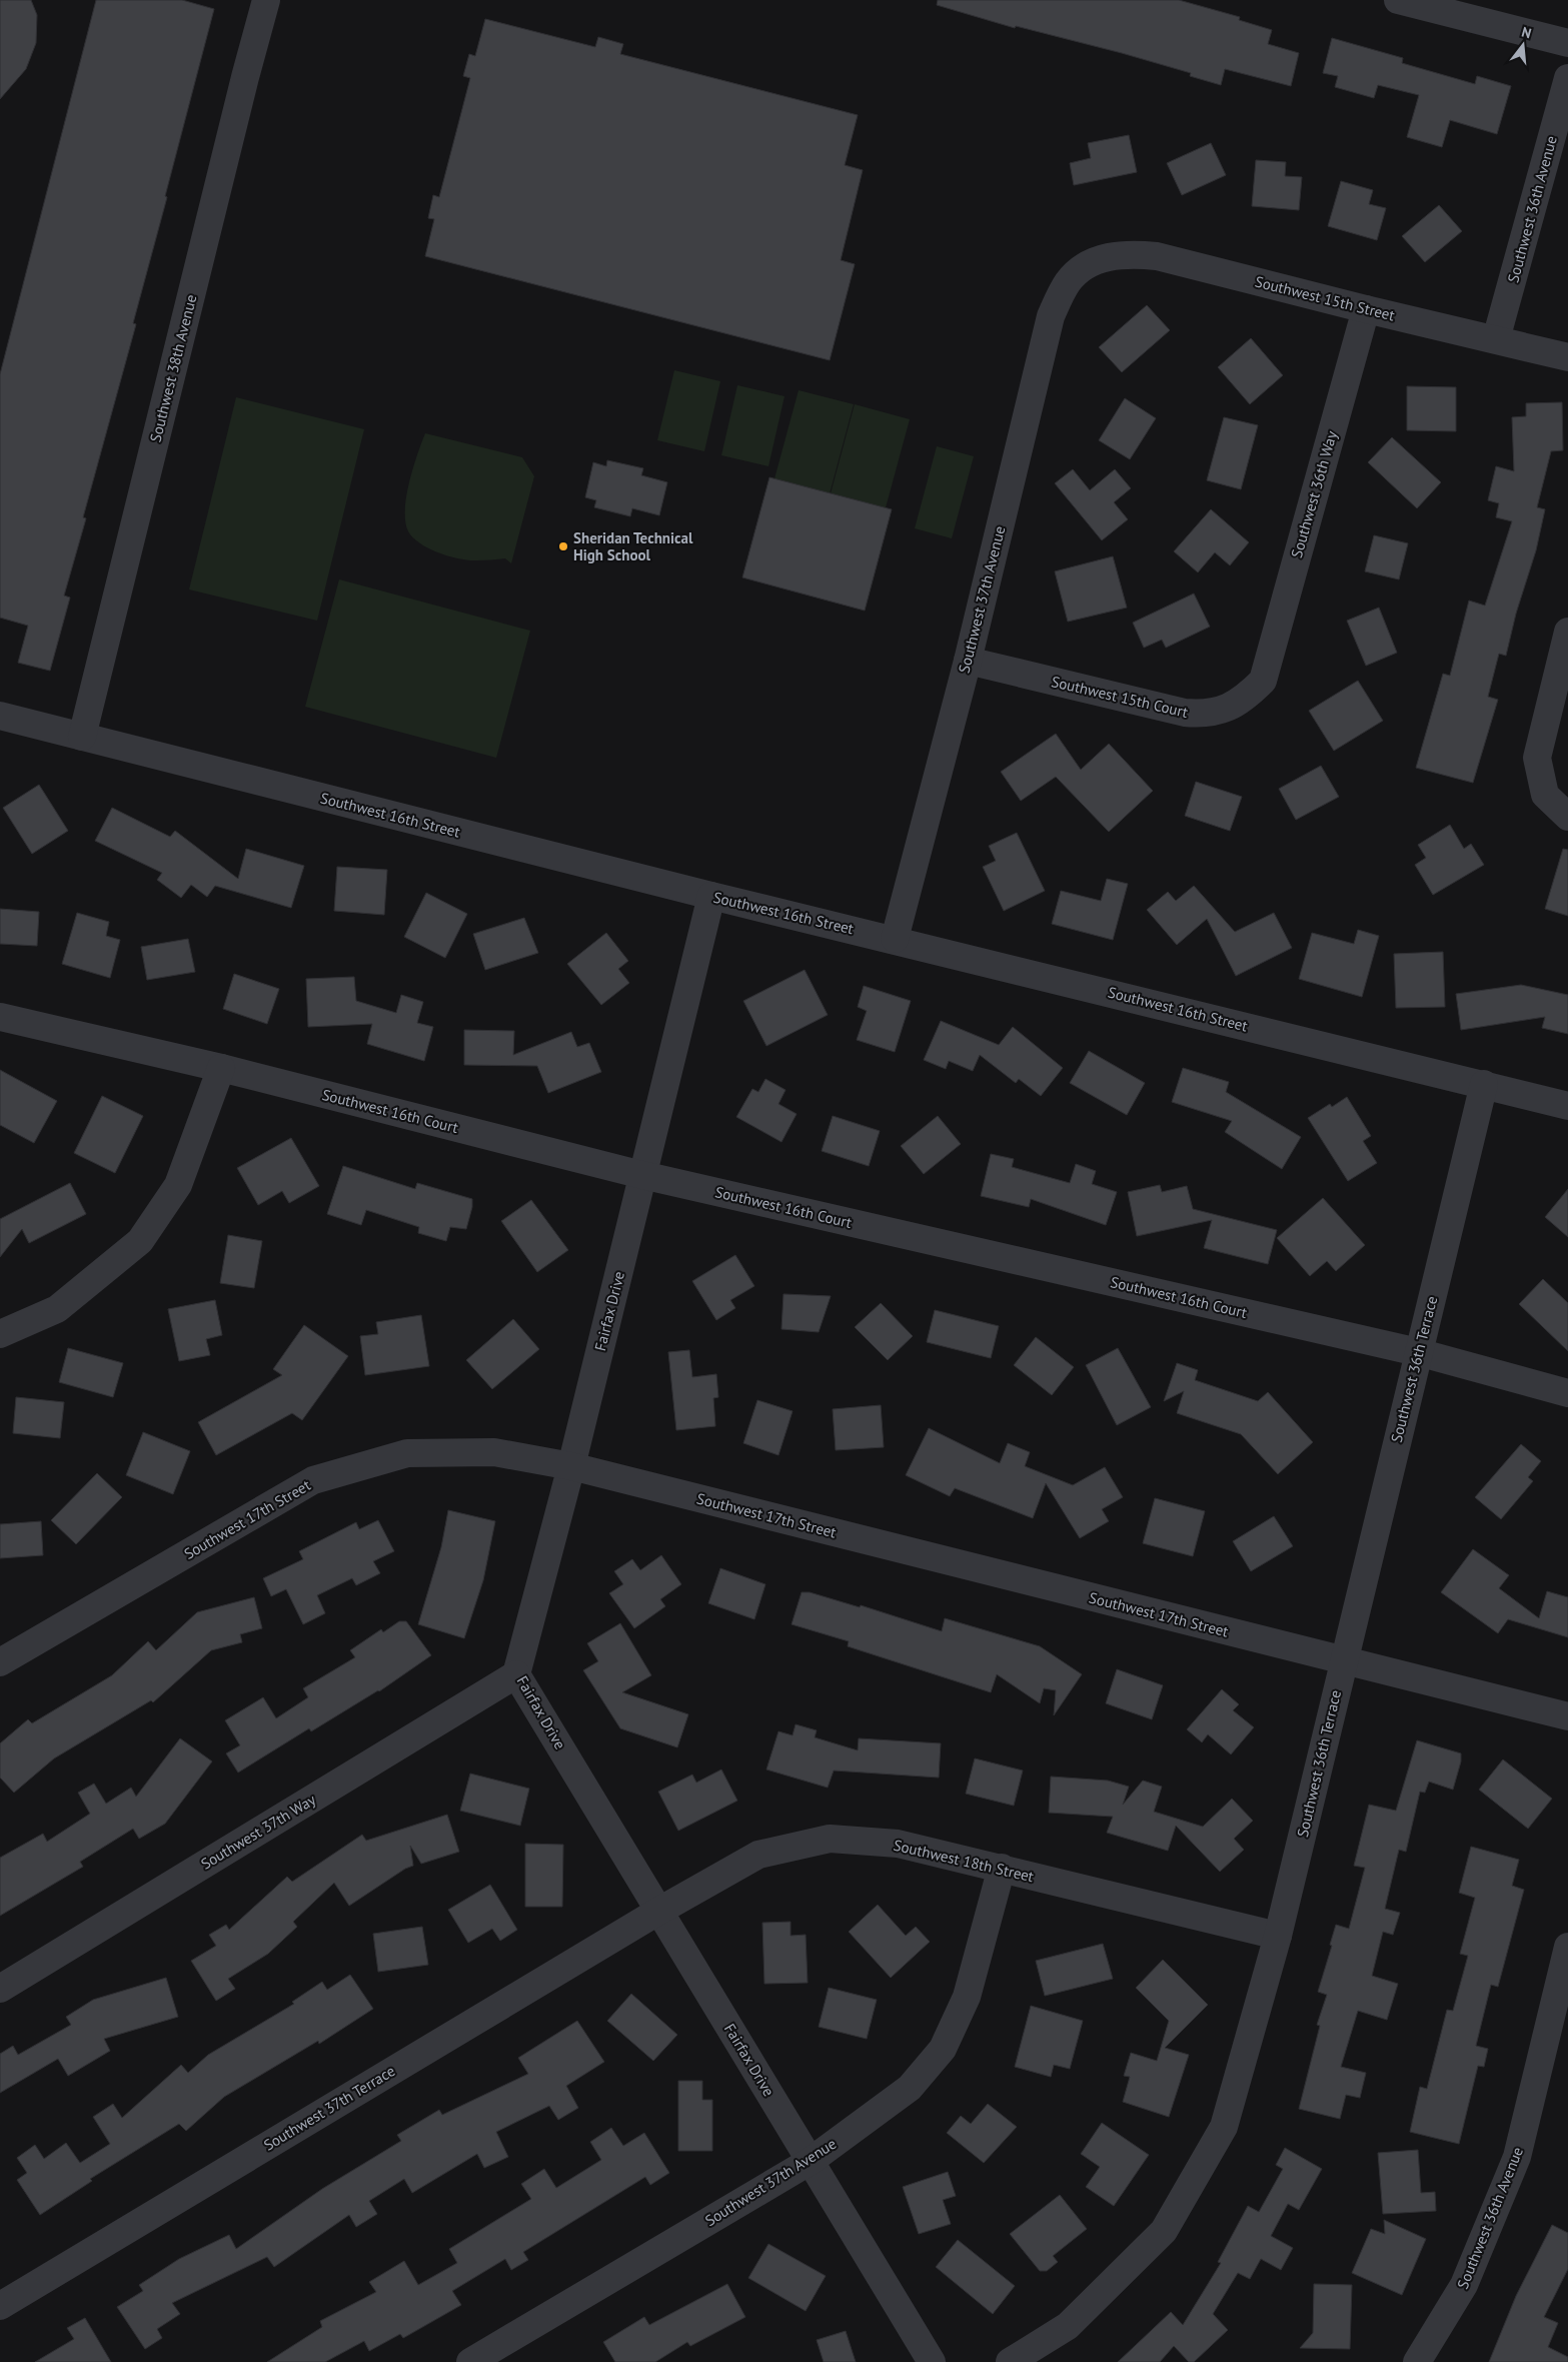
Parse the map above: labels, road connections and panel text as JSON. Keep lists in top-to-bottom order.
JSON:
{
  "streets": {
    "street": [
      "Southwest 36th Avenue",
      "Southwest 15th Street",
      "Southwest 38th Avenue",
      "Southwest 36th Way",
      "Southwest 37th Avenue",
      "Southwest 15th Court",
      "Southwest 16th Street",
      "Southwest 16th Court",
      "Fairfax Drive",
      "Southwest 36th Terrace",
      "Southwest 17th Street",
      "Southwest 37th Way",
      "Southwest 18th Street",
      "Southwest 37th Terrace"
    ]
  },
  "crossings": [
    ["Southwest 36th Avenue", "Southwest 15th Street"],
    ["Southwest 15th Street", "Southwest 36th Way"],
    ["Southwest 15th Street", "Southwest 37th Avenue"],
    ["Southwest 38th Avenue", "Southwest 16th Street"],
    ["Southwest 36th Way", "Southwest 15th Court"],
    ["Southwest 37th Avenue", "Southwest 15th Court"],
    ["Southwest 37th Avenue", "Southwest 16th Street"],
    ["Southwest 37th Avenue", "Fairfax Drive"],
    ["Southwest 37th Avenue", "Southwest 18th Street"],
    ["Southwest 16th Street", "Fairfax Drive"],
    ["Southwest 16th Street", "Southwest 36th Terrace"],
    ["Southwest 16th Court", "Fairfax Drive"],
    ["Southwest 16th Court", "Southwest 36th Terrace"],
    ["Fairfax Drive", "Southwest 17th Street"],
    ["Fairfax Drive", "Southwest 37th Way"],
    ["Fairfax Drive", "Southwest 18th Street"],
    ["Fairfax Drive", "Southwest 37th Terrace"],
    ["Southwest 36th Terrace", "Southwest 17th Street"],
    ["Southwest 36th Terrace", "Southwest 18th Street"],
    ["Southwest 18th Street", "Southwest 37th Terrace"]
  ],
  "places": ["Sheridan Technical High School"],
  "north": "top"
}
